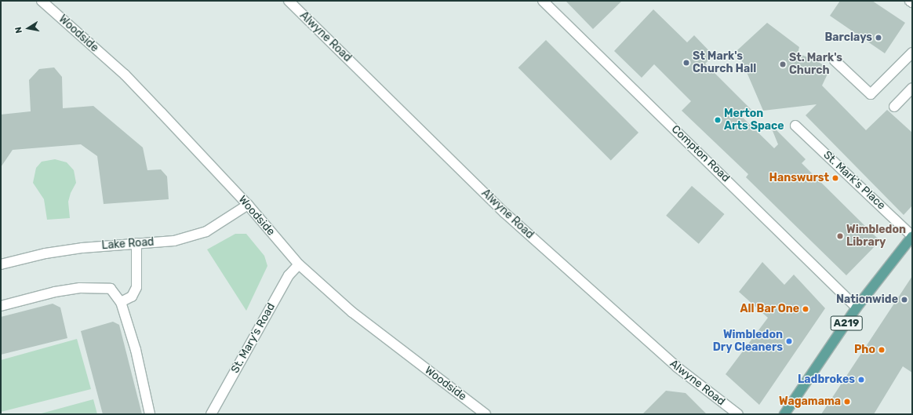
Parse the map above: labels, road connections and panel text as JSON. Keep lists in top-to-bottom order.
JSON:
{
  "streets": {
    "main road": ["A219"],
    "street": [
      "Woodside",
      "Alwyne Road",
      "Compton Road",
      "St. Mark's Place",
      "Lake Road",
      "St. Mary's Road"
    ]
  },
  "crossings": [
    ["Woodside", "Lake Road"],
    ["Woodside", "St. Mary's Road"],
    ["Compton Road", "A219"],
    ["St. Mark's Place", "A219"]
  ],
  "places": [
    "Barclays",
    "St Mark's Church Hall",
    "St. Mark's Church",
    "Merton Arts Space",
    "Hanswurst",
    "Wimbledon Library",
    "Nationwide",
    "All Bar One",
    "Wimbledon Dry Cleaners",
    "Pho",
    "Ladbrokes",
    "Wagamama"
  ],
  "north": "left"
}
